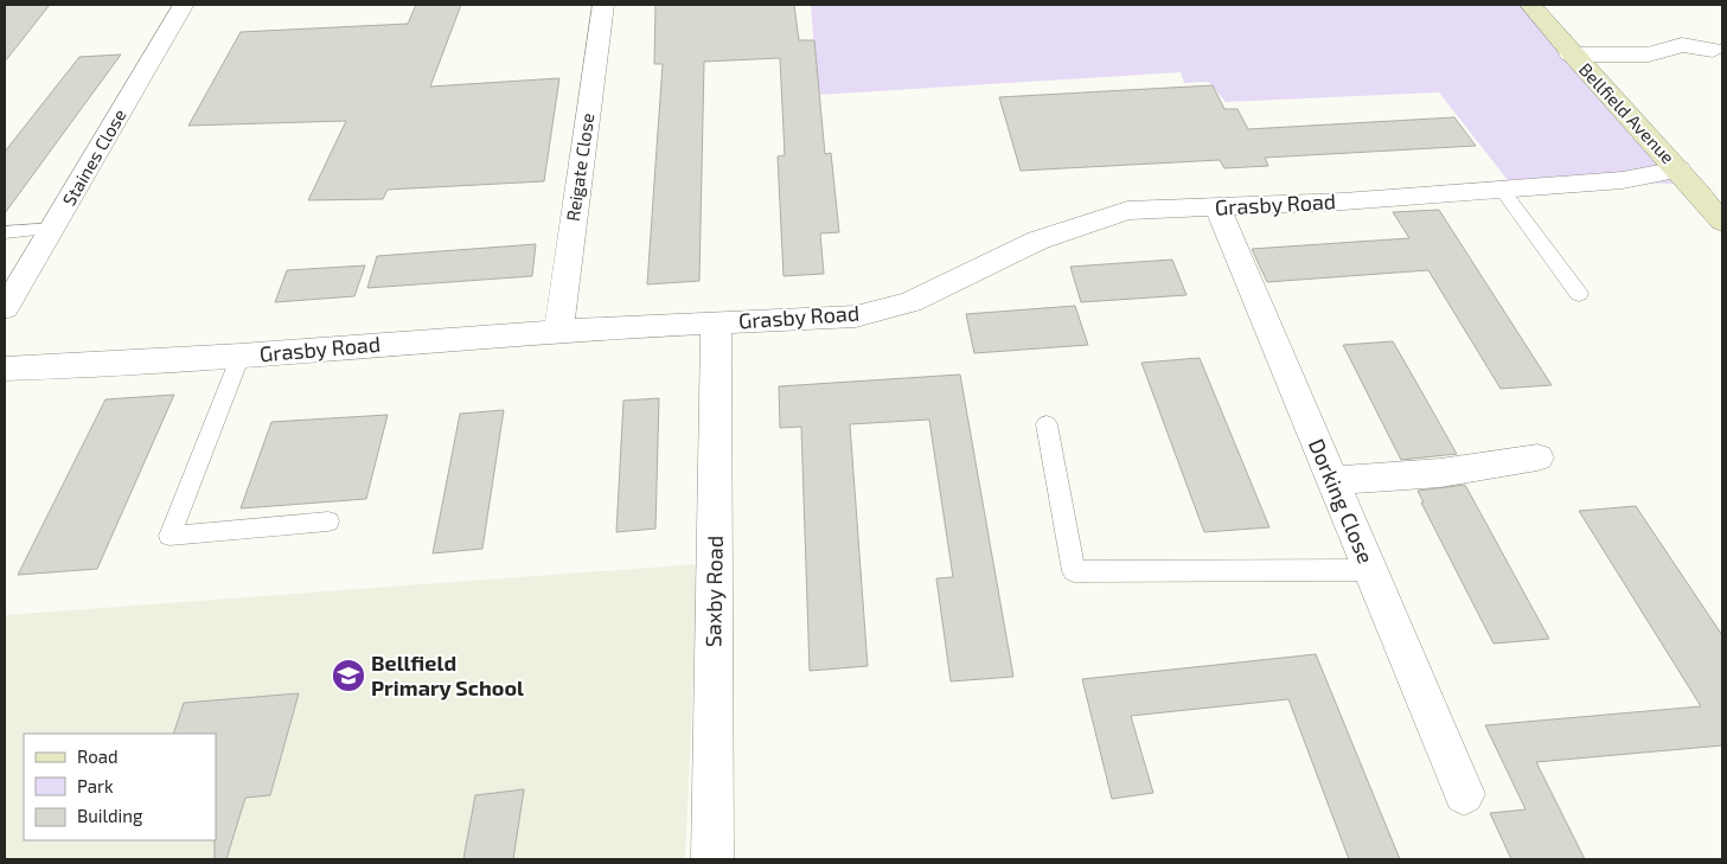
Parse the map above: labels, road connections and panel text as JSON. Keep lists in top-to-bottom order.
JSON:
{
  "streets": {
    "street": [
      "Bellfield Avenue",
      "Staines Close",
      "Reigate Close",
      "Grasby Road",
      "Dorking Close",
      "Saxby Road"
    ]
  },
  "crossings": [
    ["Bellfield Avenue", "Grasby Road"],
    ["Reigate Close", "Grasby Road"],
    ["Grasby Road", "Dorking Close"],
    ["Grasby Road", "Saxby Road"]
  ],
  "places": {
    "school or university": ["Bellfield Primary School"]
  },
  "legend": ["Road", "Park", "Building"]
}
